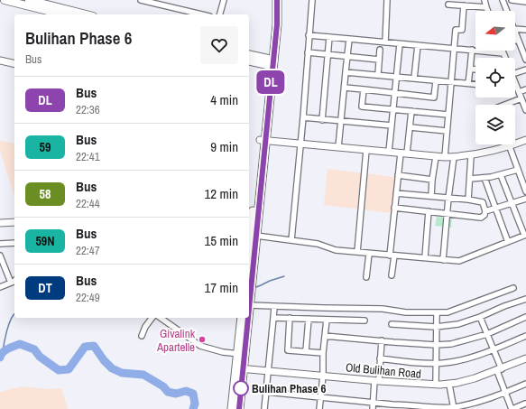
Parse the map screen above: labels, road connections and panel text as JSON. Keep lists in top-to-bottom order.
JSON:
{
  "streets": {
    "street": ["Old Bulihan Road"]
  },
  "places": ["Givalink Apartelle", "Bulihan Phase 6"],
  "lines": ["bus line DL"],
  "north": "left",
  "page": {
    "on_map": "DL",
    "heading": ["Bulihan Phase 6", "Bus"],
    "list": [
      {
        "mark": "DL",
        "name": "Bus",
        "note": "22:36",
        "value": "4 min"
      },
      {
        "mark": "59",
        "name": "Bus",
        "note": "22:41",
        "value": "9 min"
      },
      {
        "mark": "58",
        "name": "Bus",
        "note": "22:44",
        "value": "12 min"
      },
      {
        "mark": "59N",
        "name": "Bus",
        "note": "22:47",
        "value": "15 min"
      },
      {
        "mark": "DT",
        "name": "Bus",
        "note": "22:49",
        "value": "17 min"
      }
    ]
  }
}
